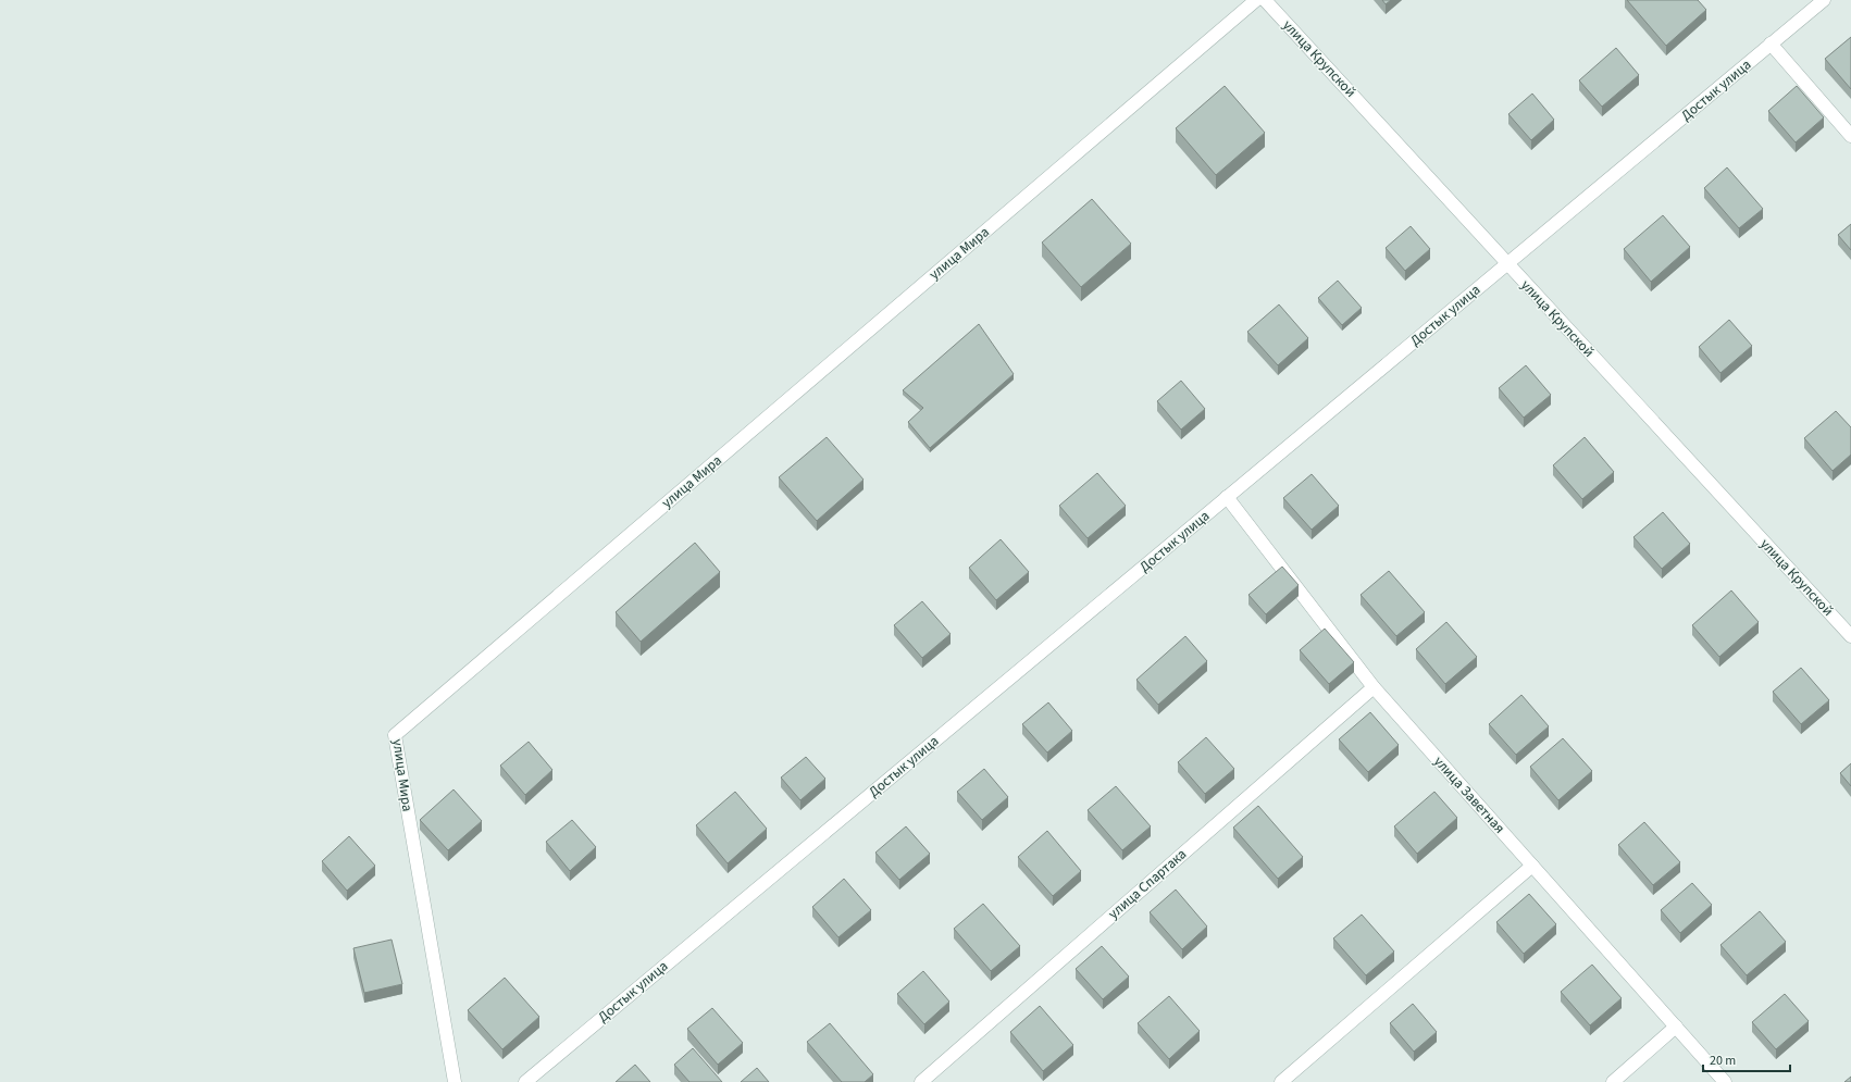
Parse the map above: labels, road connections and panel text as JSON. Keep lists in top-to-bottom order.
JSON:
{
  "streets": {
    "street": [
      "улица Крупской",
      "Достык улица",
      "улица Мира",
      "улица Заветная",
      "улица Спартака"
    ]
  },
  "crossings": [
    ["улица Крупской", "Достык улица"],
    ["Достык улица", "улица Заветная"],
    ["улица Заветная", "улица Спартака"]
  ],
  "scale_bar": "20 m"
}
